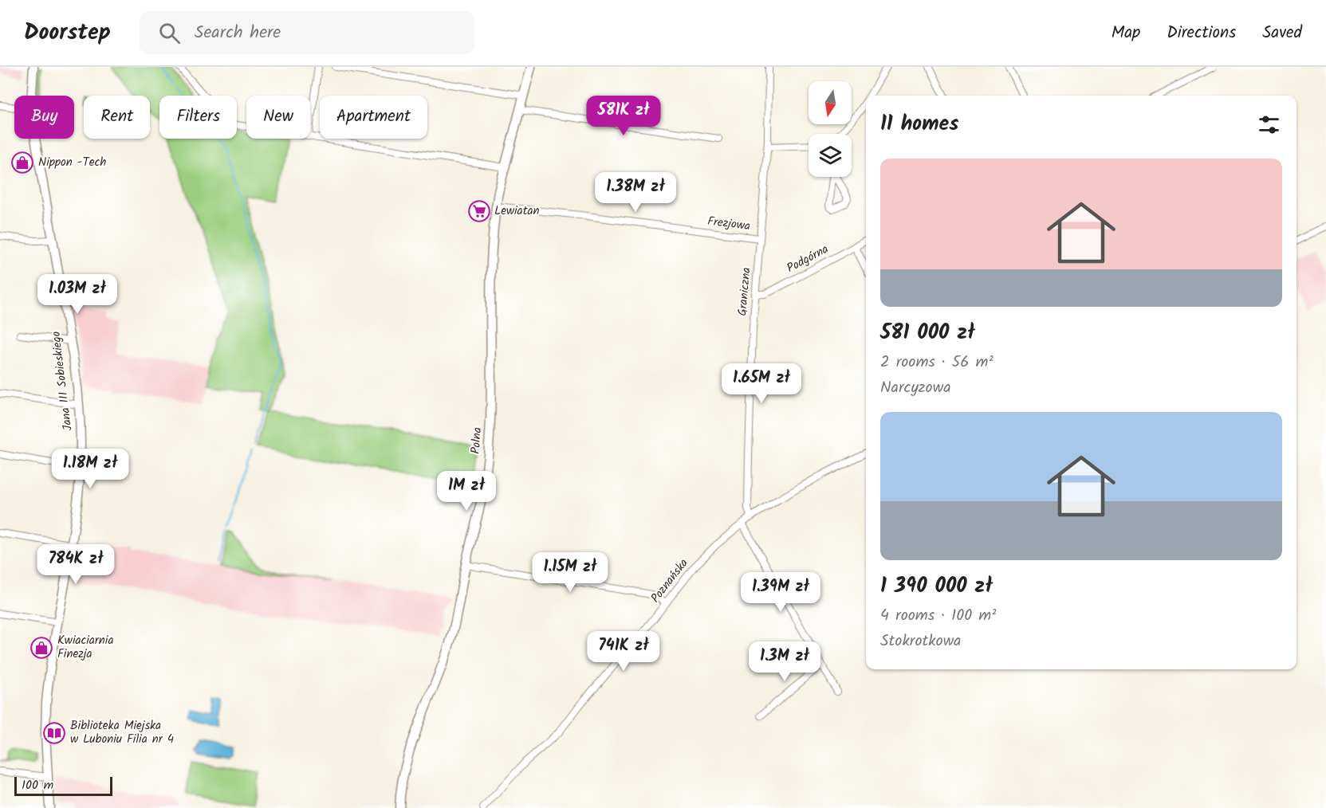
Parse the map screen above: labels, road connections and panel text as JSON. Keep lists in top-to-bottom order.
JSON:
{
  "streets": {
    "street": [
      "Frezjowa",
      "Podgórna",
      "Graniczna",
      "Jana III Sobieskiego",
      "Polna",
      "Poznańska"
    ]
  },
  "crossings": [
    ["Frezjowa", "Graniczna"],
    ["Frezjowa", "Polna"],
    ["Podgórna", "Graniczna"],
    ["Graniczna", "Poznańska"]
  ],
  "places": {
    "shop": ["Nippon -Tech", "Kwiaciarnia Finezja"],
    "supermarket": ["Lewiatan"],
    "library": ["Biblioteka Miejska w Luboniu Filia nr 4"]
  },
  "scale_bar": "100 m",
  "north": "bottom",
  "page": {
    "header": "Doorstep",
    "search": "Search here",
    "nav": ["Map", "Directions", "Saved"],
    "price": [
      "581K zł",
      "1.38M zł",
      "1.03M zł",
      "1.65M zł",
      "1.18M zł",
      "1M zł",
      "784K zł",
      "1.15M zł",
      "1.39M zł",
      "741K zł",
      "1.3M zł"
    ],
    "chip": [
      "Buy",
      "Rent",
      "Filters",
      "New",
      "Apartment"
    ],
    "heading": "11 homes",
    "list": [
      {
        "name": "581 000 zł",
        "note": "2 rooms · 56 m² · Narcyzowa"
      },
      {
        "name": "1 390 000 zł",
        "note": "4 rooms · 100 m² · Stokrotkowa"
      }
    ],
    "scale": "100 m"
  }
}
